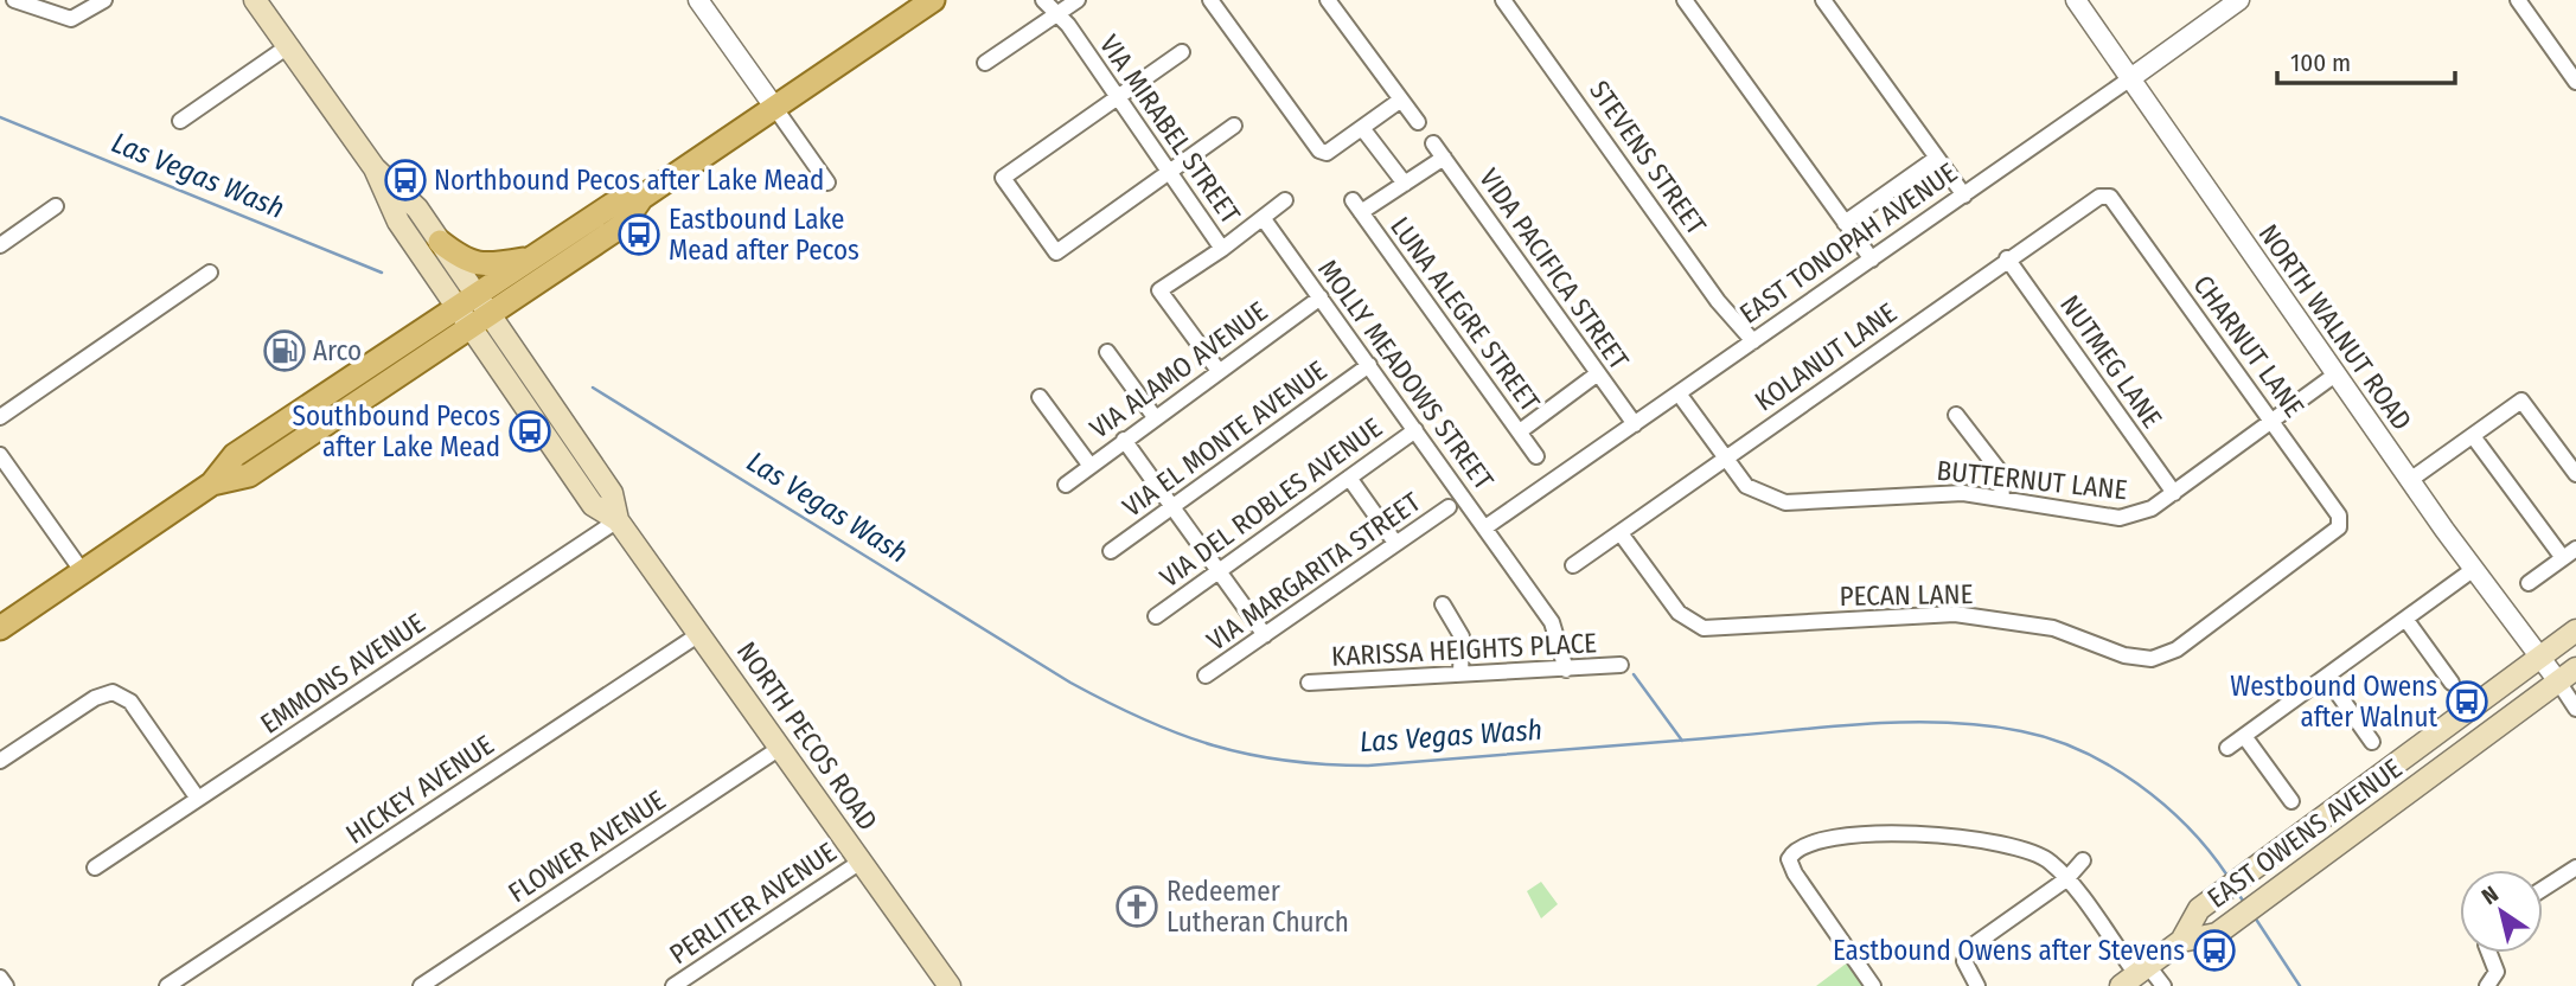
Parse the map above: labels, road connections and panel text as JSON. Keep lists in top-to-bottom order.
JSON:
{
  "streets": {
    "main road": ["NORTH PECOS ROAD", "EAST OWENS AVENUE"],
    "street": [
      "VIA MIRABEL STREET",
      "STEVENS STREET",
      "EAST TONOPAH AVENUE",
      "VIDA PACIFICA STREET",
      "LUNA ALEGRE STREET",
      "NORTH WALNUT ROAD",
      "CHARNUT LANE",
      "KOLANUT LANE",
      "NUTMEG LANE",
      "VIA ALAMO AVENUE",
      "MOLLY MEADOWS STREET",
      "VIA EL MONTE AVENUE",
      "BUTTERNUT LANE",
      "VIA DEL ROBLES AVENUE",
      "VIA MARGARITA STREET",
      "PECAN LANE",
      "KARISSA HEIGHTS PLACE",
      "EMMONS AVENUE",
      "HICKEY AVENUE",
      "FLOWER AVENUE",
      "PERLITER AVENUE"
    ]
  },
  "crossings": [
    ["STEVENS STREET", "EAST TONOPAH AVENUE"],
    ["EAST TONOPAH AVENUE", "VIDA PACIFICA STREET"],
    ["EAST TONOPAH AVENUE", "NORTH WALNUT ROAD"],
    ["EAST TONOPAH AVENUE", "MOLLY MEADOWS STREET"],
    ["EAST TONOPAH AVENUE", "BUTTERNUT LANE"],
    ["NORTH WALNUT ROAD", "BUTTERNUT LANE"],
    ["NORTH WALNUT ROAD", "EAST OWENS AVENUE"],
    ["CHARNUT LANE", "KOLANUT LANE"],
    ["CHARNUT LANE", "BUTTERNUT LANE"],
    ["CHARNUT LANE", "PECAN LANE"],
    ["KOLANUT LANE", "NUTMEG LANE"],
    ["KOLANUT LANE", "BUTTERNUT LANE"],
    ["KOLANUT LANE", "PECAN LANE"],
    ["NUTMEG LANE", "BUTTERNUT LANE"],
    ["VIA ALAMO AVENUE", "MOLLY MEADOWS STREET"],
    ["MOLLY MEADOWS STREET", "VIA EL MONTE AVENUE"],
    ["MOLLY MEADOWS STREET", "VIA DEL ROBLES AVENUE"],
    ["MOLLY MEADOWS STREET", "KARISSA HEIGHTS PLACE"],
    ["EMMONS AVENUE", "NORTH PECOS ROAD"],
    ["NORTH PECOS ROAD", "HICKEY AVENUE"],
    ["NORTH PECOS ROAD", "FLOWER AVENUE"],
    ["NORTH PECOS ROAD", "PERLITER AVENUE"]
  ],
  "water": ["Las Vegas Wash"],
  "places": {
    "bus stop": [
      "Northbound Pecos after Lake Mead",
      "Eastbound Lake Mead after Pecos",
      "Southbound Pecos after Lake Mead",
      "Westbound Owens after Walnut",
      "Eastbound Owens after Stevens"
    ],
    "fuel station": ["Arco"],
    "church": ["Redeemer Lutheran Church"]
  },
  "scale_bar": "100 m",
  "north": "top left"
}
